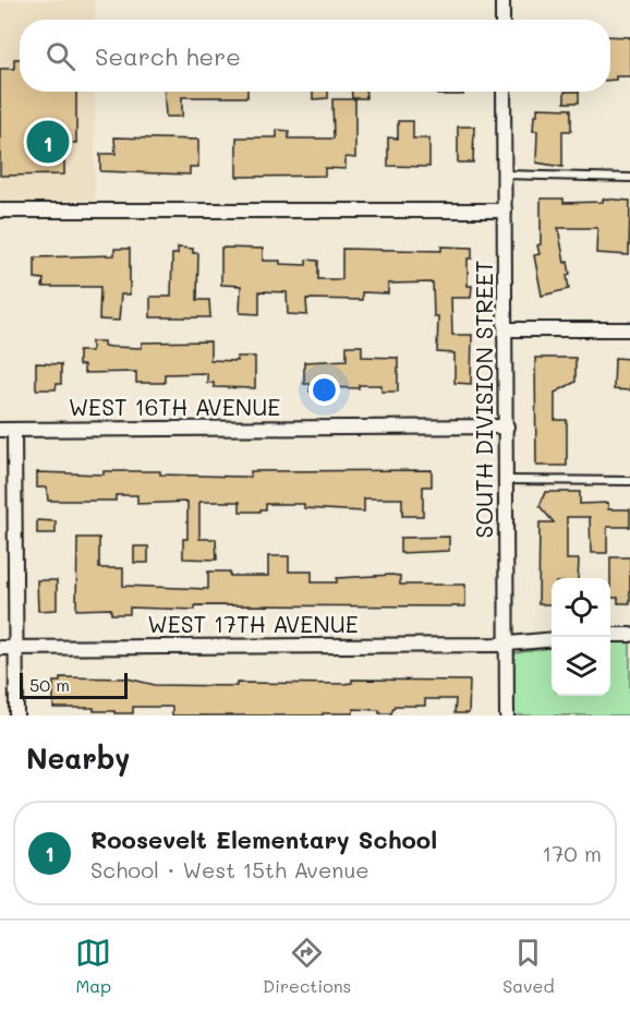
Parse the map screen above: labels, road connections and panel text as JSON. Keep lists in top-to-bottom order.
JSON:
{
  "streets": {
    "street": ["SOUTH DIVISION STREET", "WEST 16TH AVENUE", "WEST 17TH AVENUE"]
  },
  "crossings": [
    ["SOUTH DIVISION STREET", "WEST 16TH AVENUE"],
    ["SOUTH DIVISION STREET", "WEST 17TH AVENUE"]
  ],
  "scale_bar": "50 m",
  "page": {
    "search": "Search here",
    "pins": "1",
    "scale": "50 m",
    "heading": "Nearby",
    "list": [
      {
        "mark": "1",
        "name": "Roosevelt Elementary School",
        "note": "School · West 15th Avenue",
        "value": "170 m"
      }
    ],
    "nav": ["Map", "Directions", "Saved"]
  }
}
